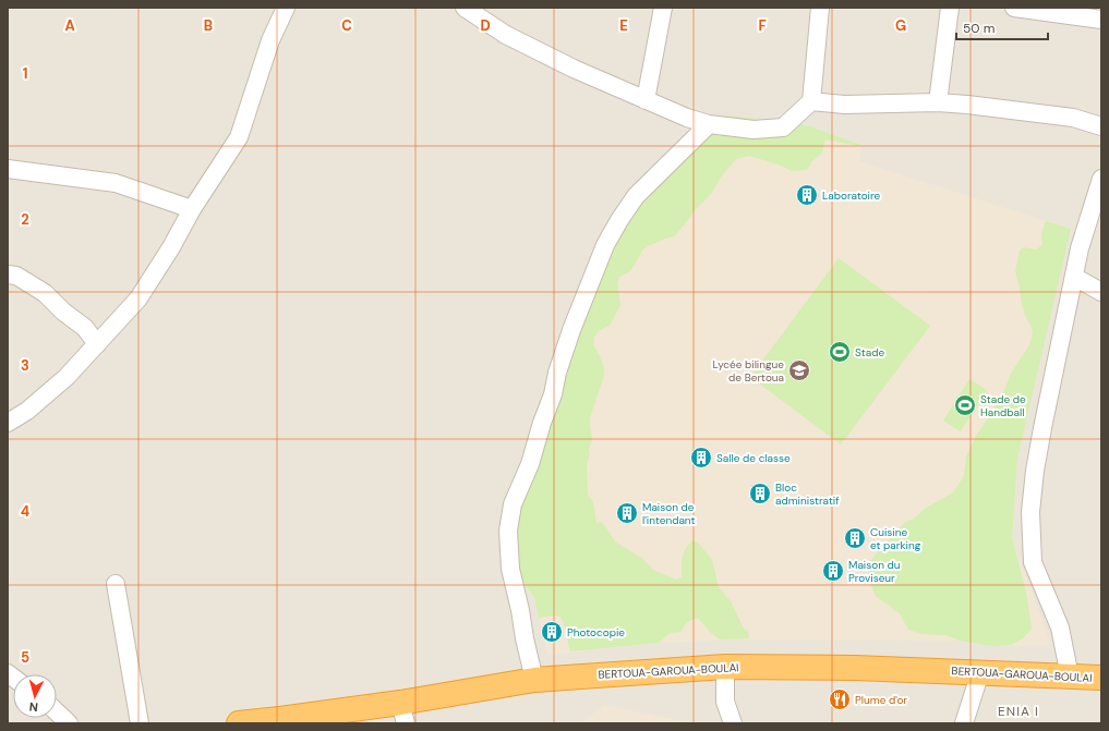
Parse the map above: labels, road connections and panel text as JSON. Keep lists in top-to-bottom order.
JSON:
{
  "streets": {
    "highway": ["BERTOUA-GAROUA-BOULAI"]
  },
  "districts": ["ENIA I"],
  "places": {
    "building": [
      "Laboratoire",
      "Salle de classe",
      "Bloc administratif",
      "Maison de l'intendant",
      "Cuisine et parking",
      "Maison du Proviseur",
      "Photocopie"
    ],
    "sports": ["Stade", "Stade de Handball"],
    "school or university": ["Lycée bilingue de Bertoua"],
    "restaurant": ["Plume d'or"]
  },
  "scale_bar": "50 m",
  "north": "bottom",
  "grid": {
    "columns": [
      "A",
      "B",
      "C",
      "D",
      "E",
      "F",
      "G"
    ],
    "rows": [
      "1",
      "2",
      "3",
      "4",
      "5"
    ]
  }
}
